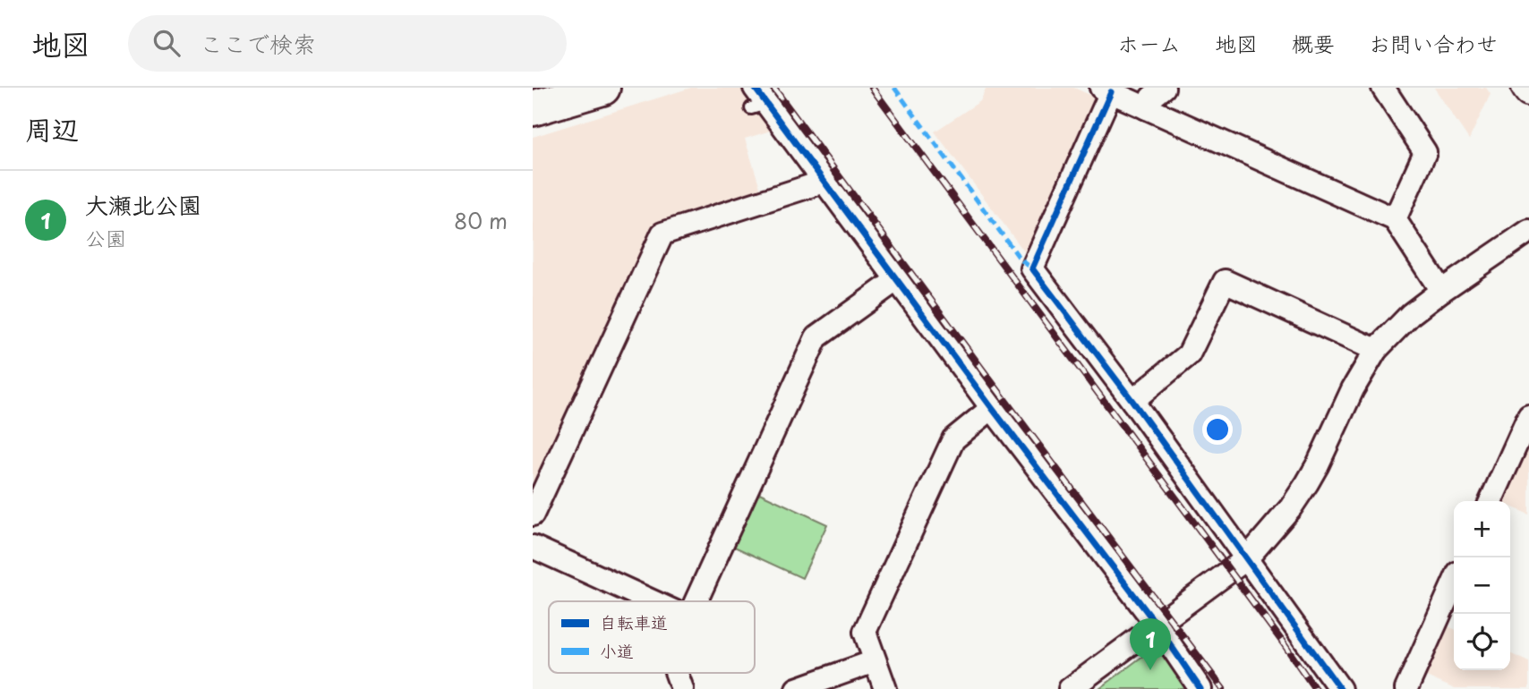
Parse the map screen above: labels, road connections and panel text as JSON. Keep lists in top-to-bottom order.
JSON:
{
  "legend": ["自転車道", "小道"],
  "page": {
    "header": "地図",
    "search": "ここで検索",
    "nav": [
      "ホーム",
      "地図",
      "概要",
      "お問い合わせ"
    ],
    "heading": "周辺",
    "list": [
      {
        "mark": "1",
        "name": "大瀬北公園",
        "note": "公園",
        "value": "80 m"
      }
    ],
    "map_buttons": ["+", "−"],
    "pins": "1"
  }
}
